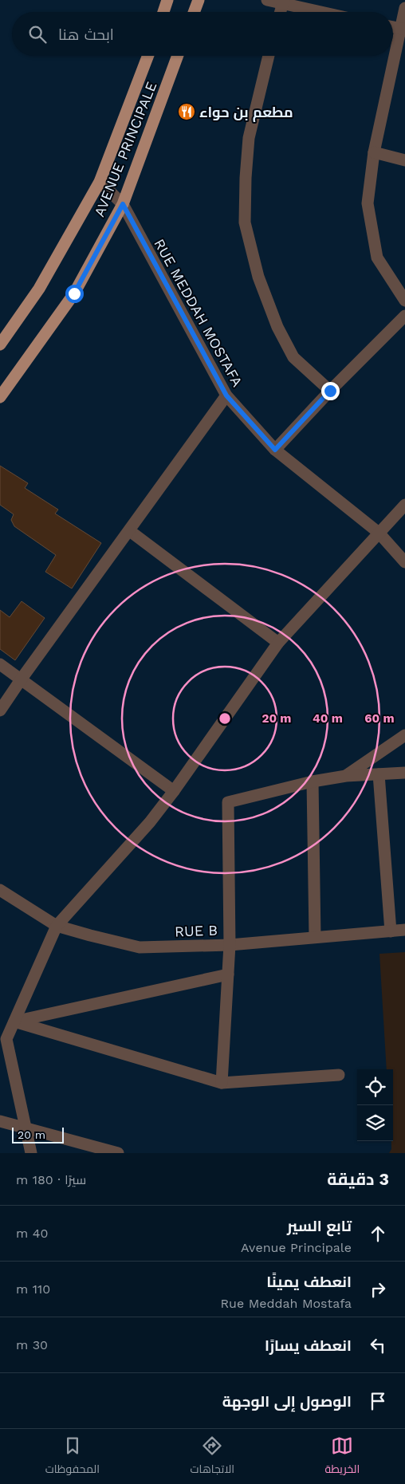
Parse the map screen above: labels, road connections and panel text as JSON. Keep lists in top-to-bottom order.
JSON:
{
  "streets": {
    "main road": ["AVENUE PRINCIPALE"],
    "street": ["RUE MEDDAH MOSTAFA", "RUE B"]
  },
  "crossings": [
    ["AVENUE PRINCIPALE", "RUE MEDDAH MOSTAFA"]
  ],
  "places": {
    "restaurant": ["مطعم بن حواء"]
  },
  "scale_bar": "20 m",
  "page": {
    "search": "ابحث هنا",
    "scale": "20 m",
    "heading": ["3 دقيقة", "سيرًا · 180 m"],
    "list": [
      ["تابع السير", "Avenue Principale", "40 m"],
      ["انعطف يمينًا", "Rue Meddah Mostafa", "110 m"],
      ["انعطف يسارًا", "30 m"],
      "الوصول إلى الوجهة"
    ],
    "nav": ["الخريطة", "الاتجاهات", "المحفوظات"]
  },
  "rings": ["20 m", "40 m", "60 m"]
}
